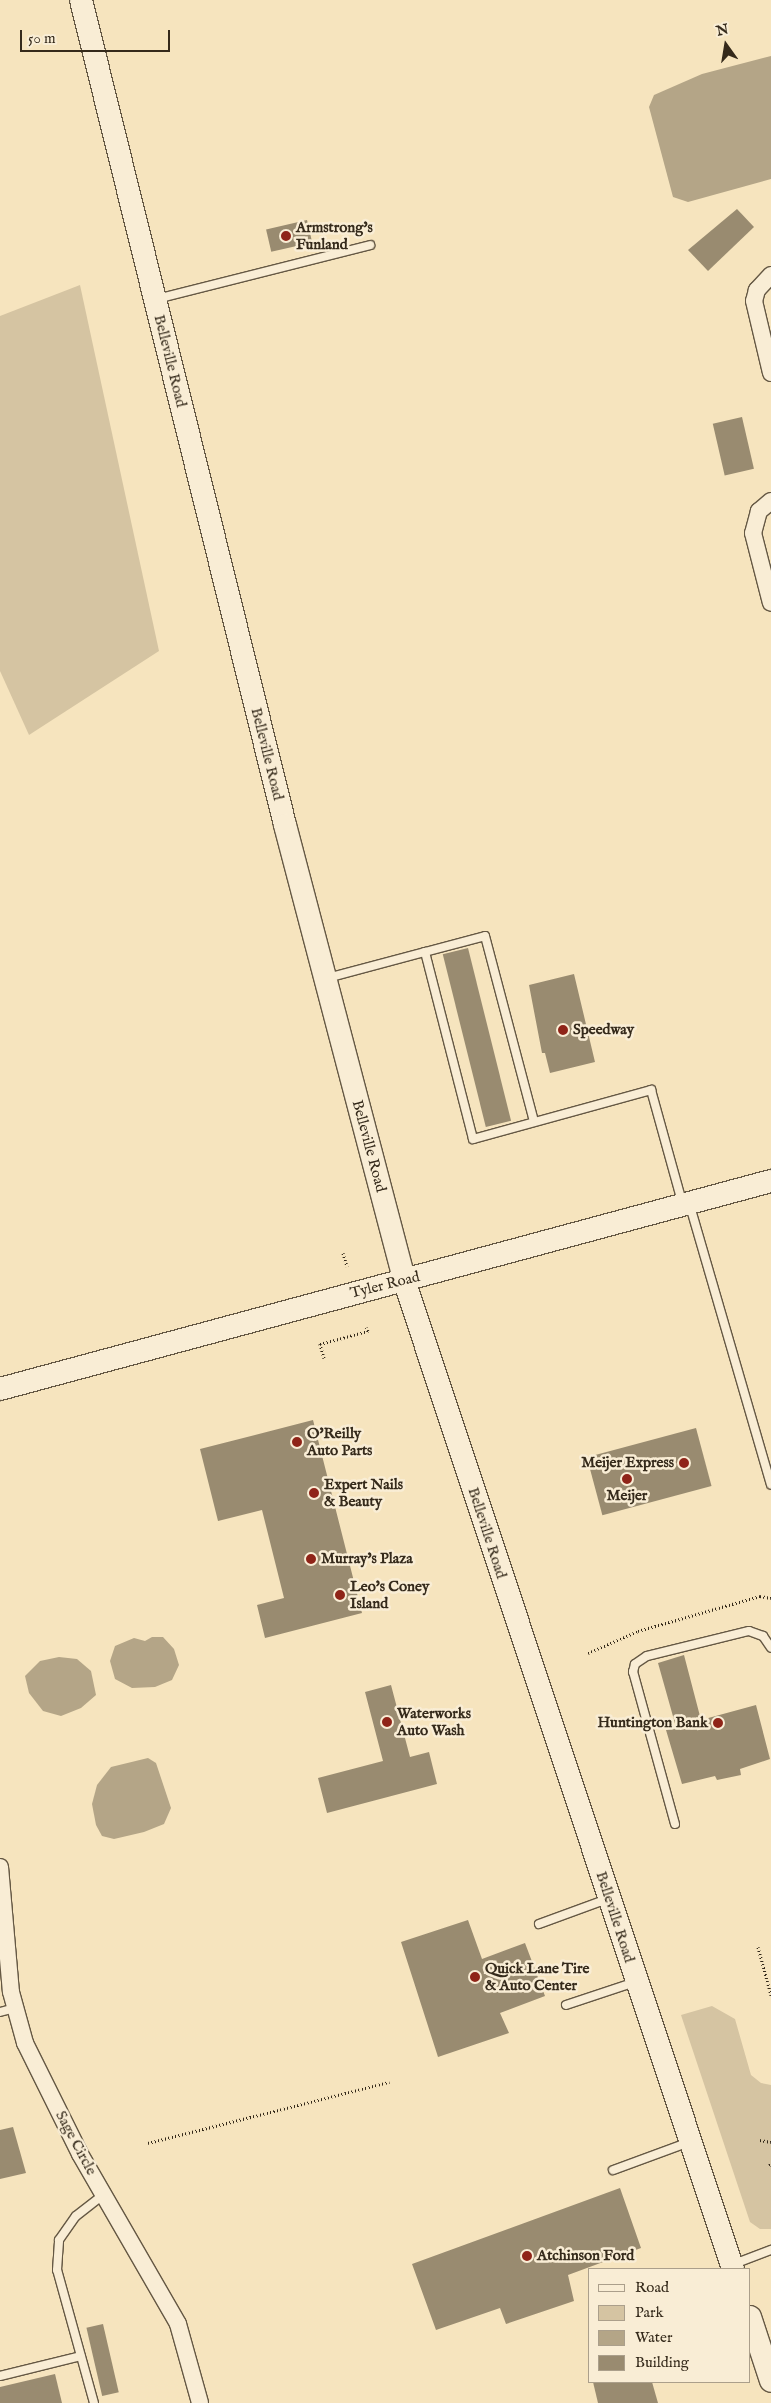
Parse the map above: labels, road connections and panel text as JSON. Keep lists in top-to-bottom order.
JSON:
{
  "streets": {
    "main road": ["Belleville Road", "Tyler Road"],
    "street": ["Sage Circle"]
  },
  "crossings": [
    ["Belleville Road", "Tyler Road"]
  ],
  "places": [
    "Armstrong's Funland",
    "Speedway",
    "O'Reilly Auto Parts",
    "Meijer Express",
    "Meijer",
    "Expert Nails & Beauty",
    "Murray's Plaza",
    "Leo's Coney Island",
    "Waterworks Auto Wash",
    "Huntington Bank",
    "Quick Lane Tire & Auto Center",
    "Atchinson Ford"
  ],
  "legend": [
    "Road",
    "Park",
    "Water",
    "Building"
  ],
  "scale_bar": "50 m",
  "north": "top"
}
